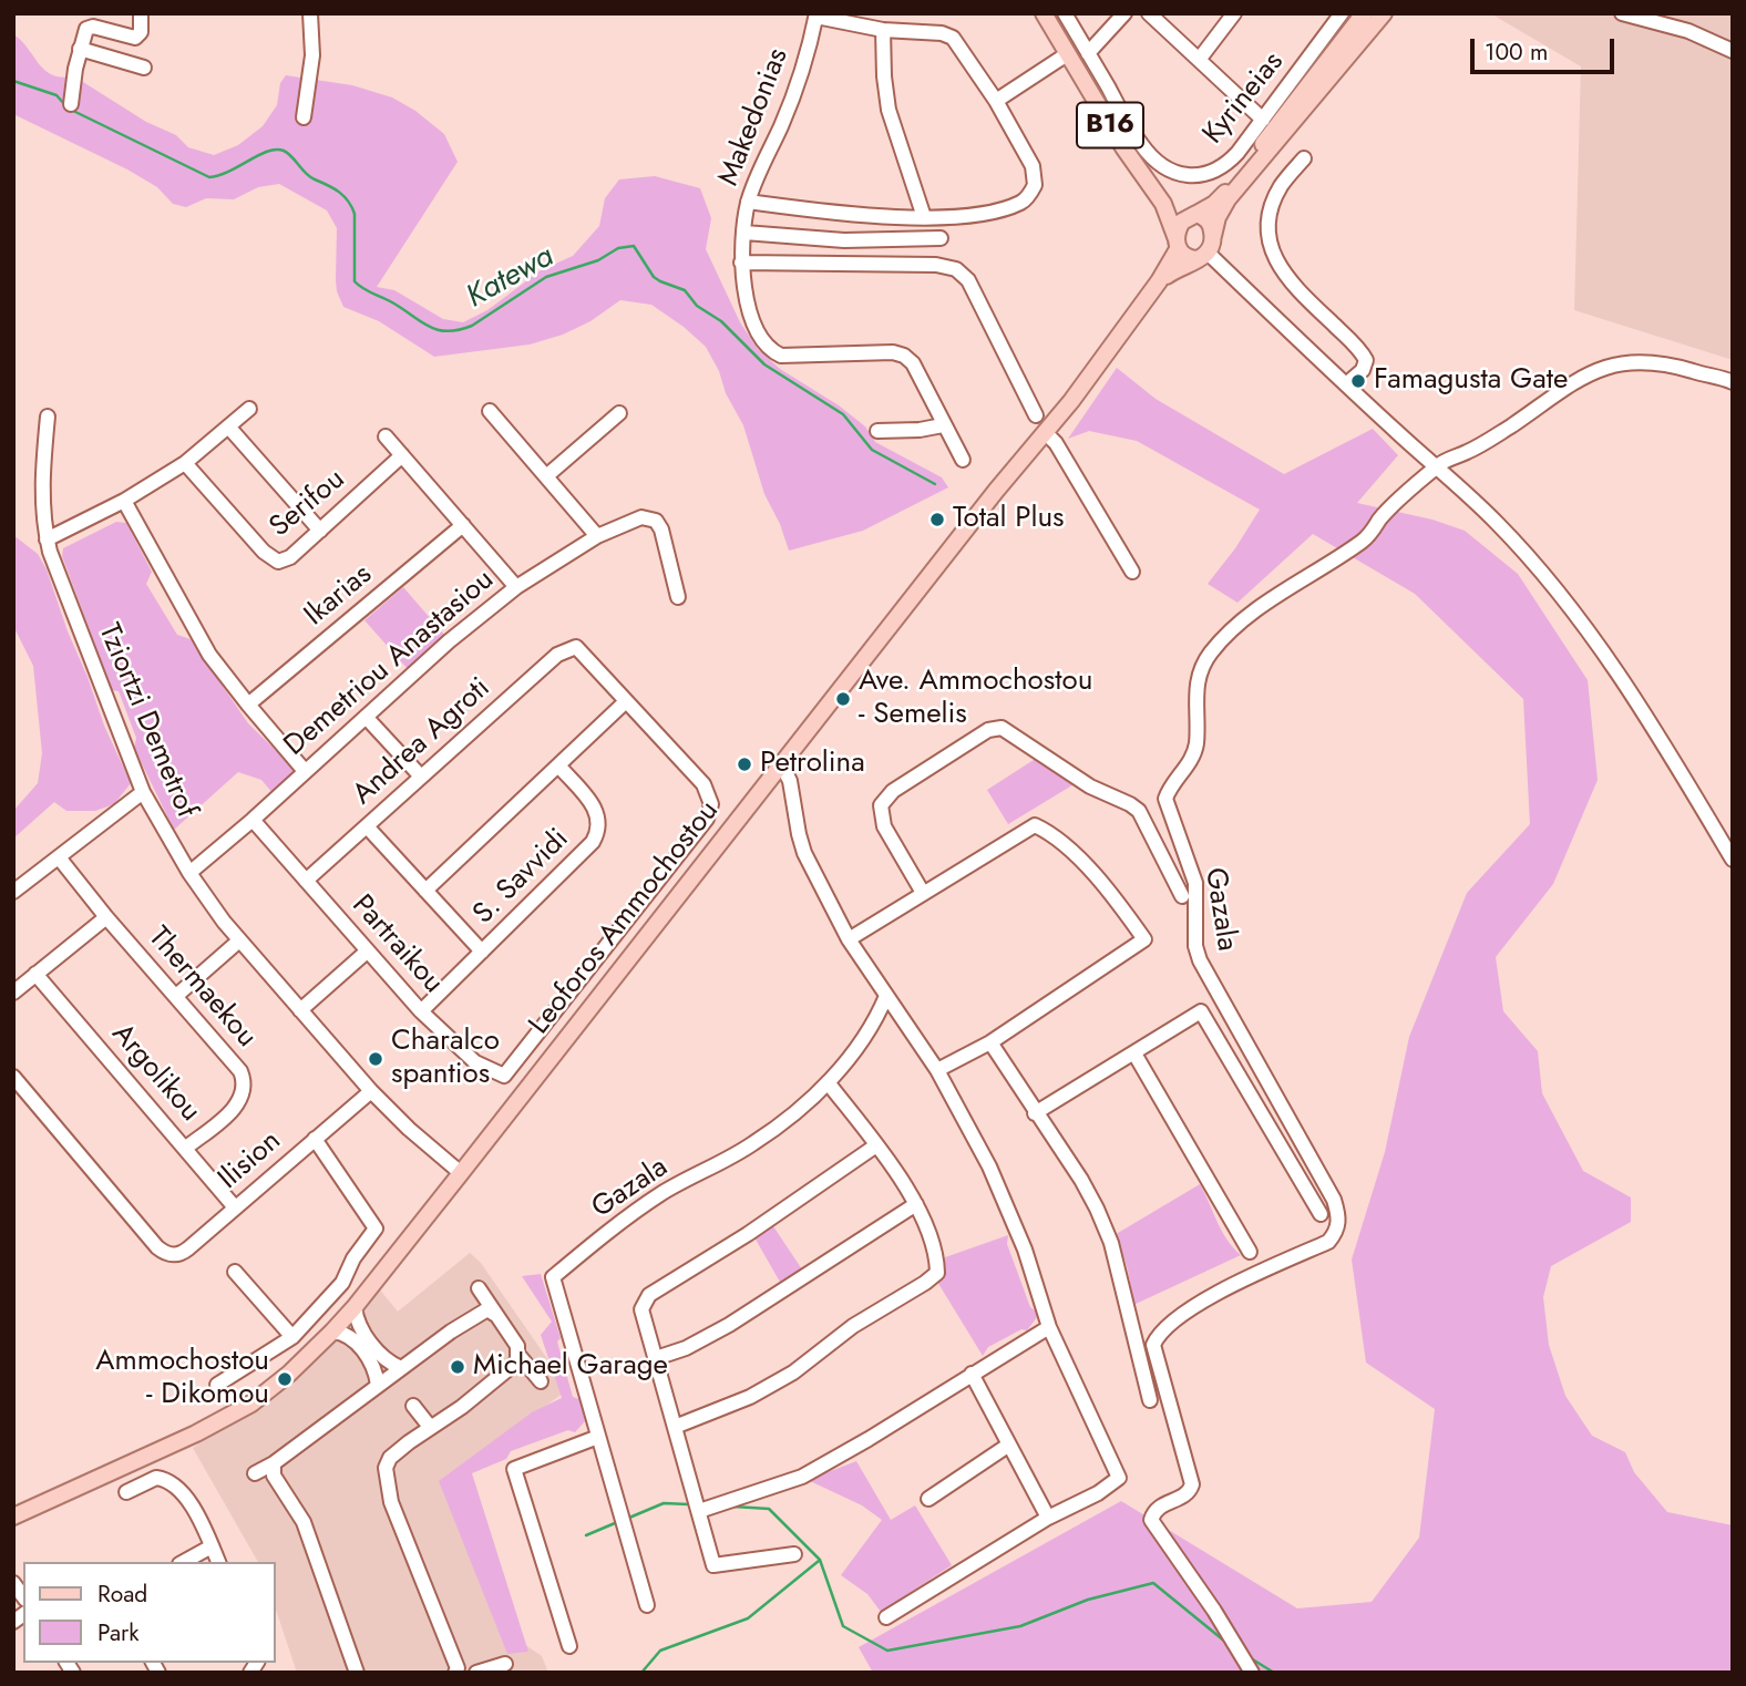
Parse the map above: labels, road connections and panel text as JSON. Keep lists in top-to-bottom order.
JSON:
{
  "streets": {
    "main road": ["B16", "Leoforos Ammochostou"],
    "street": [
      "Kyrineias",
      "Makedonias",
      "Serifou",
      "Ikarias",
      "Demetriou Anastasiou",
      "Tziortzi Demetrof",
      "Andrea Agroti",
      "S. Savvidi",
      "Gazala",
      "Partraikou",
      "Thermaekou",
      "Argolikou",
      "Ilision"
    ]
  },
  "crossings": [
    ["B16", "Leoforos Ammochostou"],
    ["Demetriou Anastasiou", "Tziortzi Demetrof"],
    ["Demetriou Anastasiou", "Partraikou"],
    ["Tziortzi Demetrof", "Leoforos Ammochostou"],
    ["Tziortzi Demetrof", "Ilision"],
    ["Andrea Agroti", "Partraikou"],
    ["S. Savvidi", "Partraikou"],
    ["Thermaekou", "Argolikou"],
    ["Argolikou", "Ilision"]
  ],
  "water": ["Katewa"],
  "places": [
    "Famagusta Gate",
    "Total Plus",
    "Ave. Ammochostou - Semelis",
    "Petrolina",
    "Charalco spantios",
    "Michael Garage",
    "Ammochostou - Dikomou"
  ],
  "legend": ["Road", "Park"],
  "scale_bar": "100 m"
}
